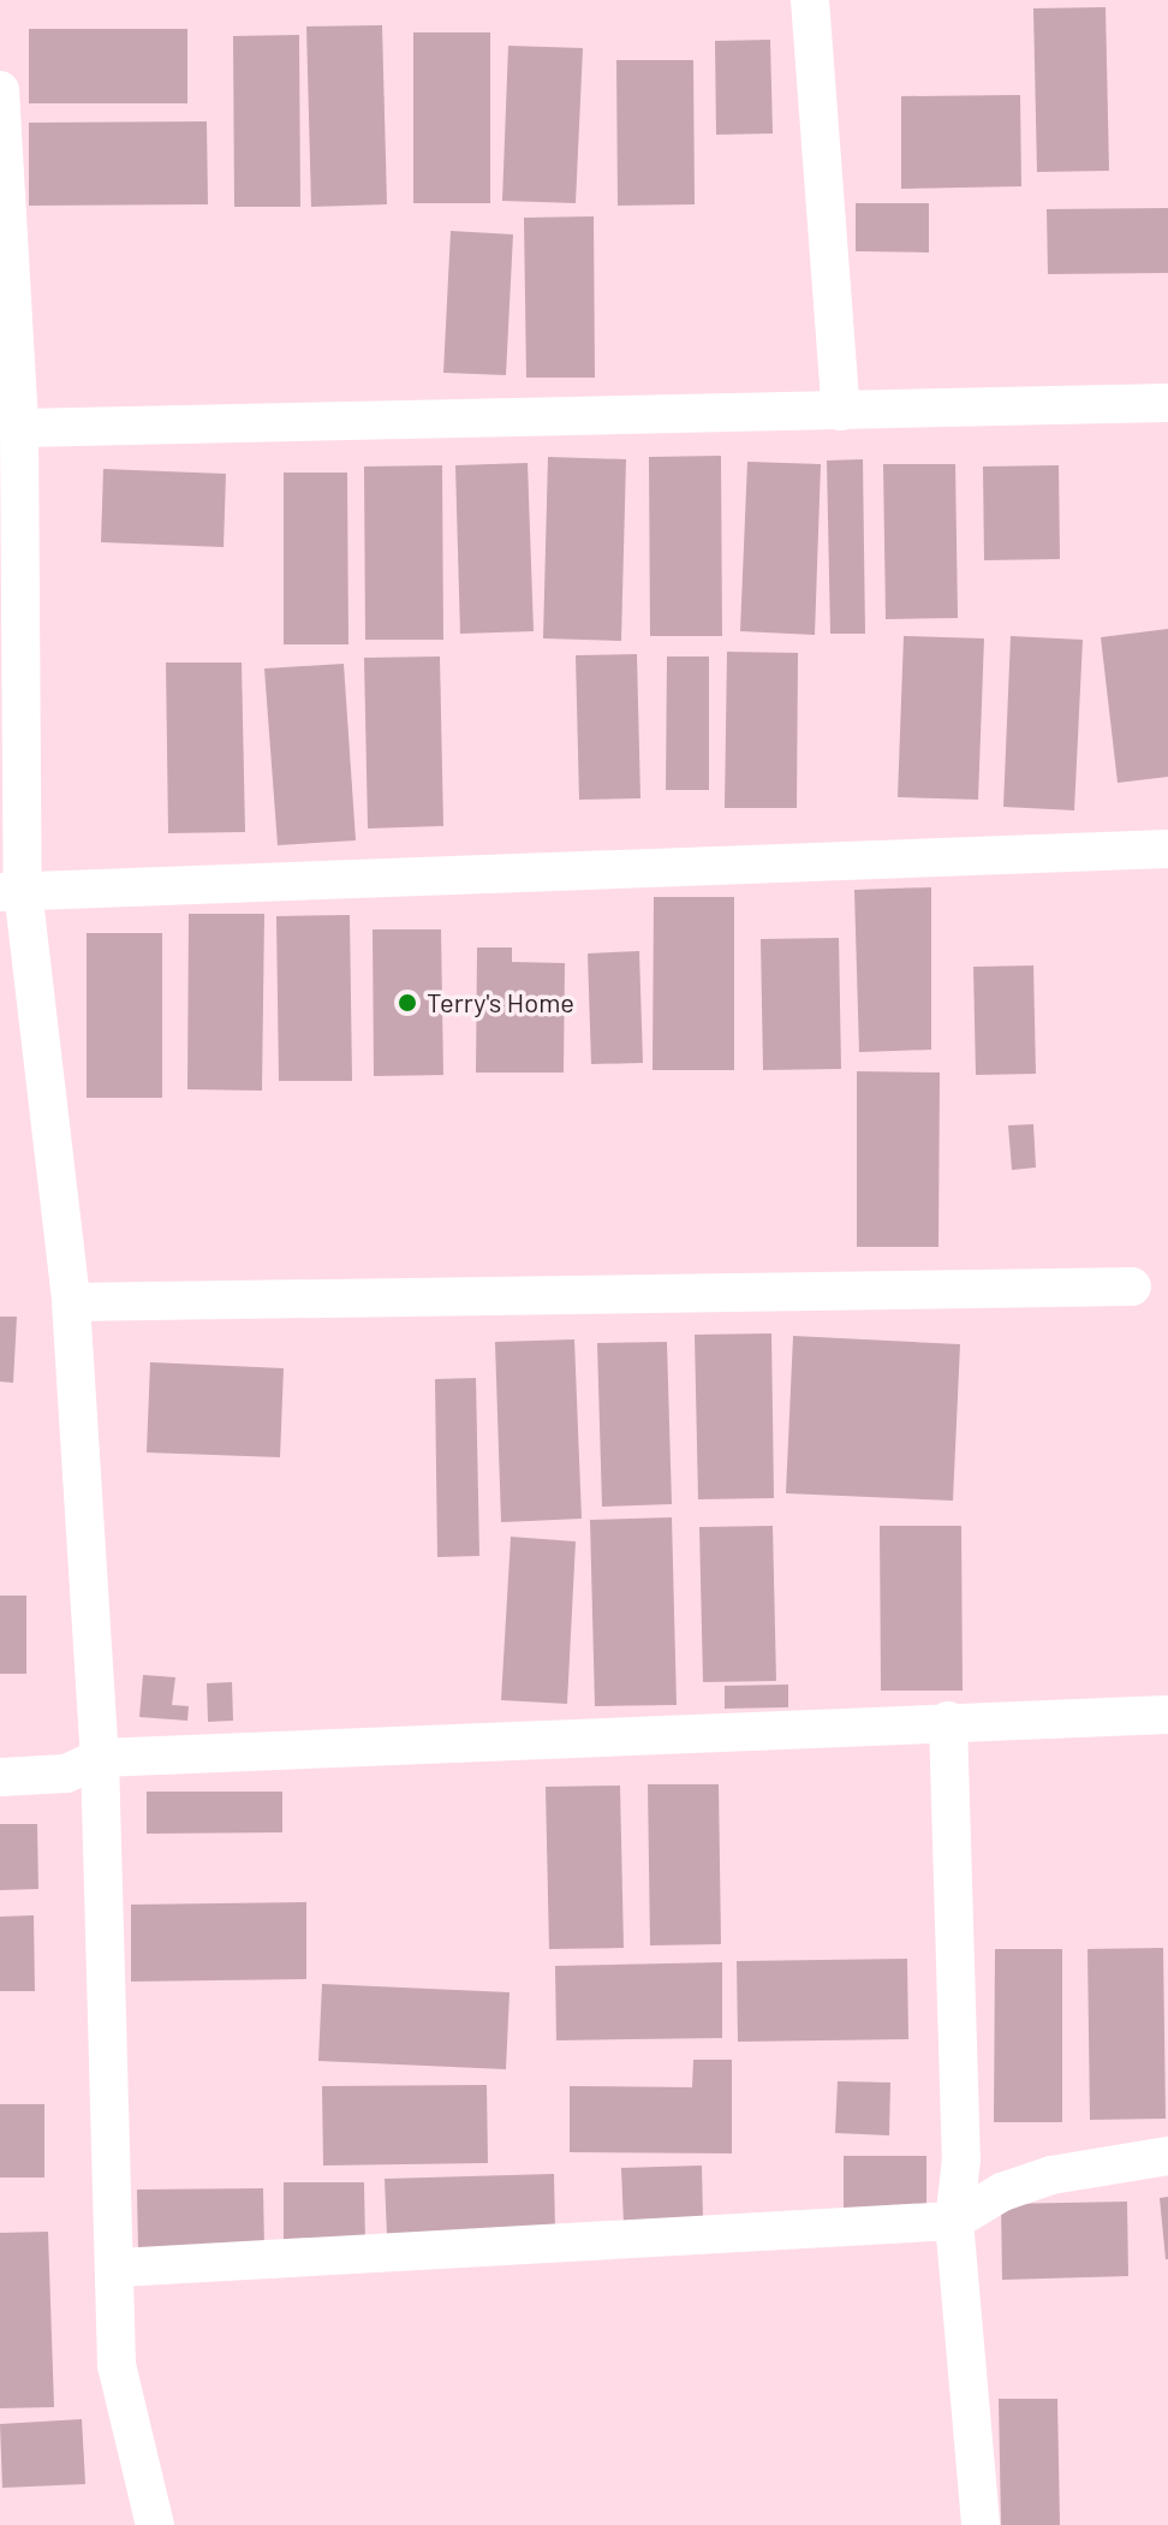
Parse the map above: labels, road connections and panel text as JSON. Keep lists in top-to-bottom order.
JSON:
{
  "places": ["Terry's Home"]
}
